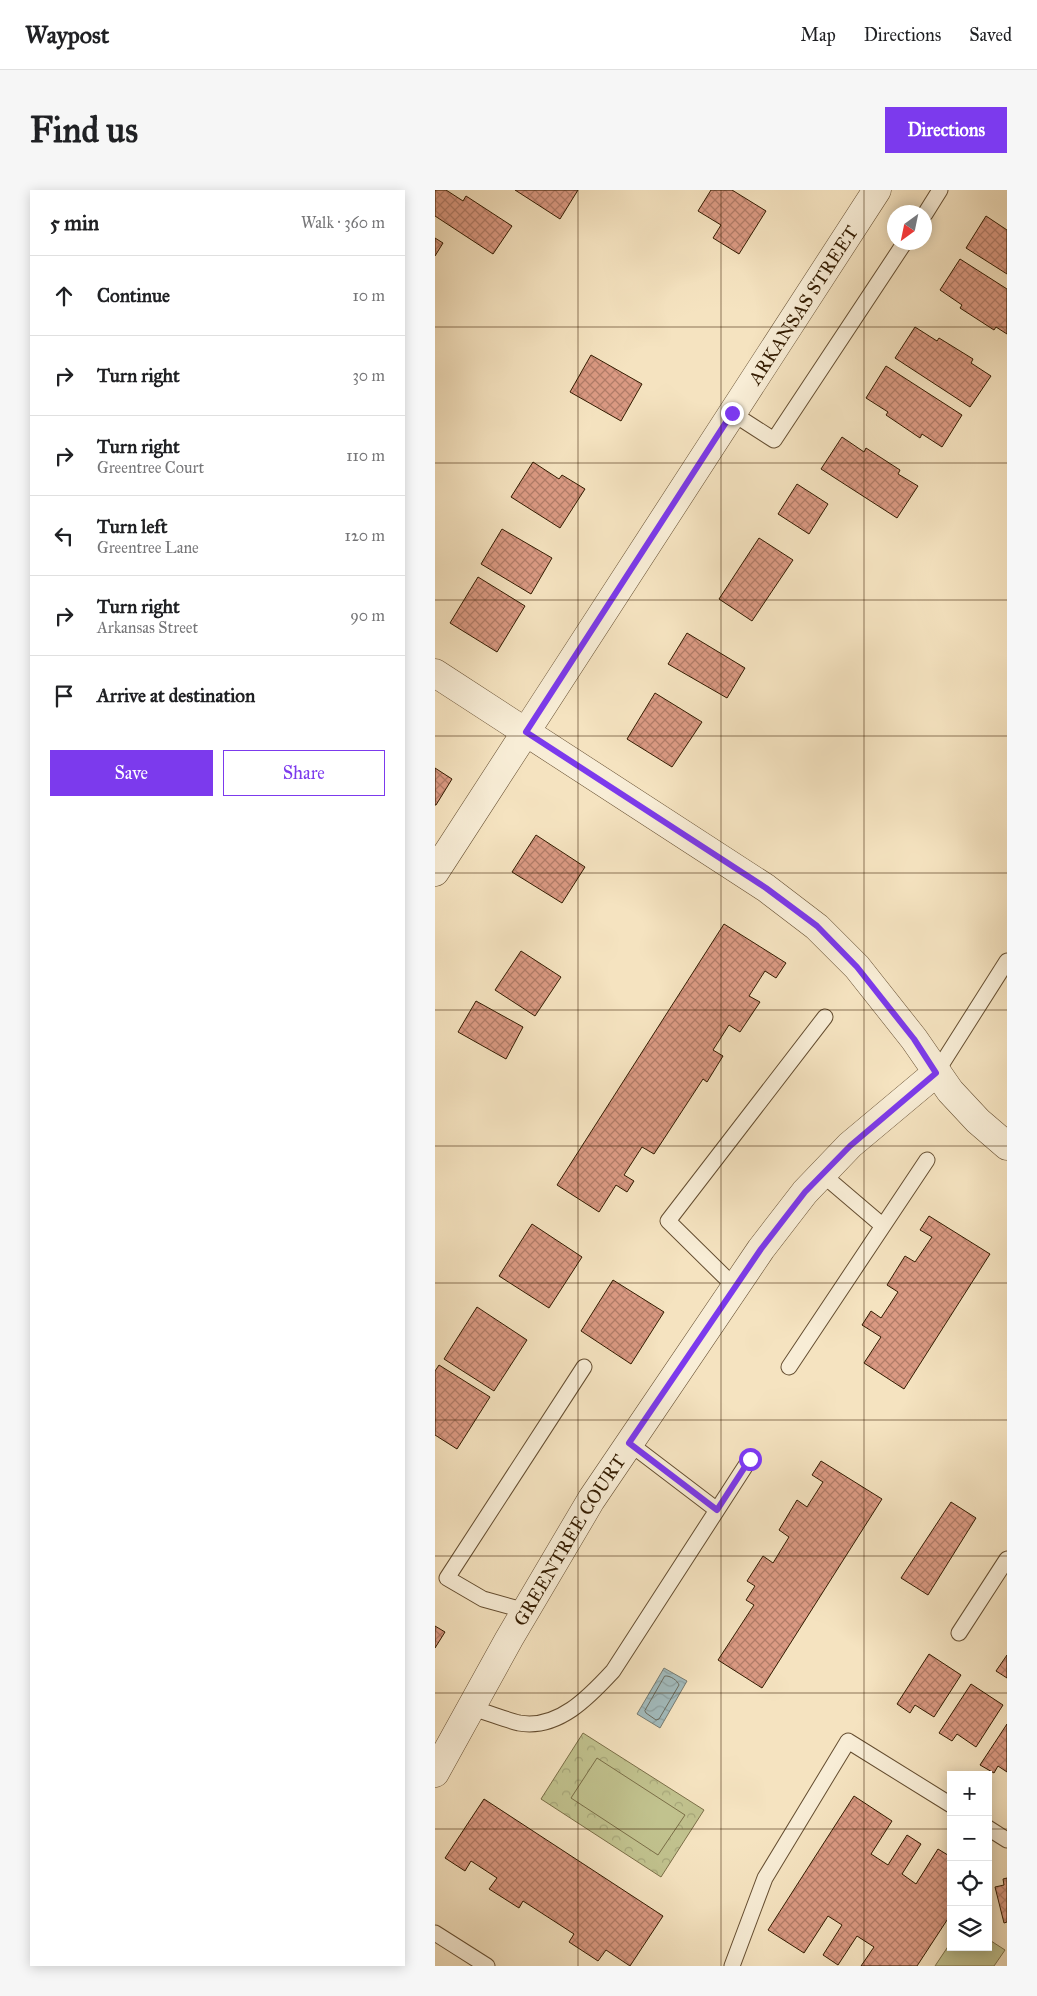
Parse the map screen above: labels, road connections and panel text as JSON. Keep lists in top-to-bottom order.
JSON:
{
  "streets": {
    "street": ["ARKANSAS STREET", "GREENTREE COURT"]
  },
  "north": "bottom left",
  "page": {
    "header": "Waypost",
    "nav": ["Map", "Directions", "Saved"],
    "buttons": [
      "Directions",
      ["Save", "Share"]
    ],
    "title": "Find us",
    "heading": ["5 min", "Walk · 360 m"],
    "list": [
      ["Continue", "10 m"],
      ["Turn right", "30 m"],
      ["Turn right", "Greentree Court", "110 m"],
      ["Turn left", "Greentree Lane", "120 m"],
      ["Turn right", "Arkansas Street", "90 m"],
      "Arrive at destination"
    ],
    "map_buttons": ["+", "−"]
  }
}
